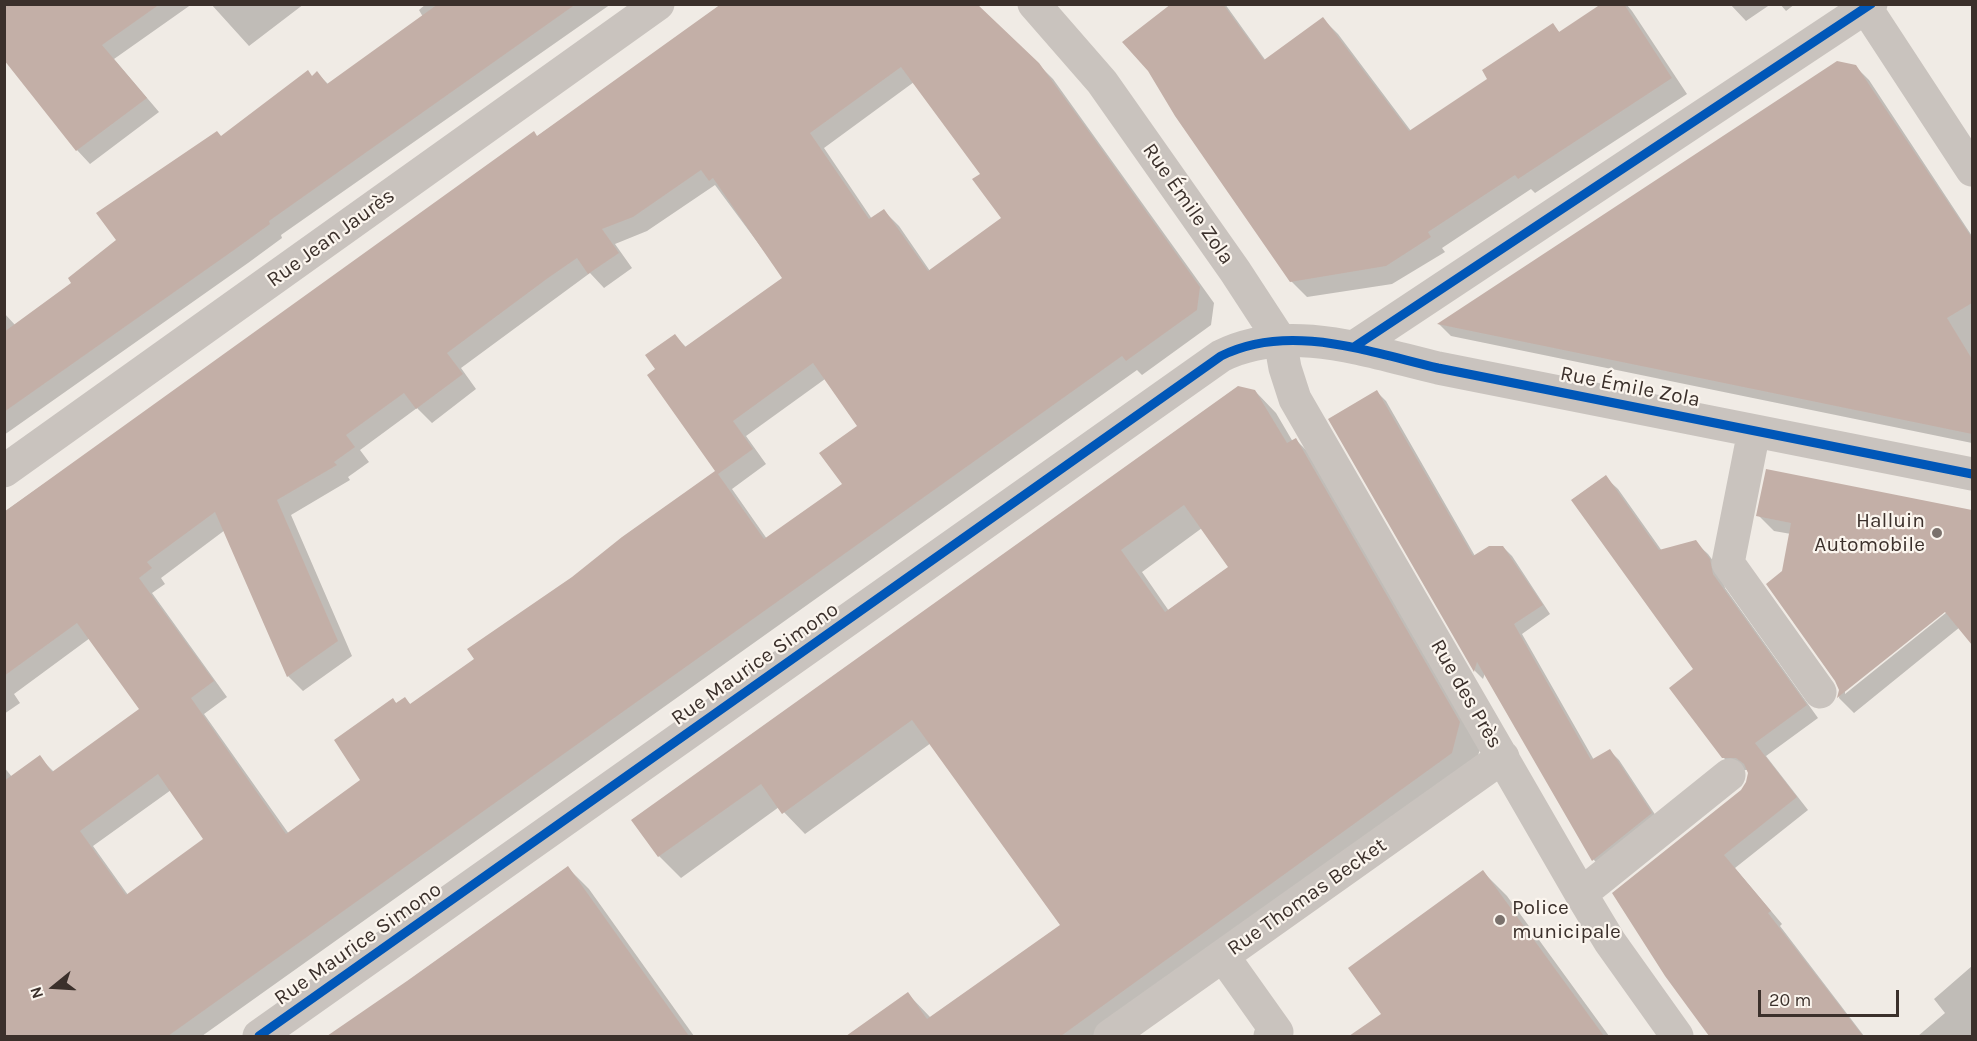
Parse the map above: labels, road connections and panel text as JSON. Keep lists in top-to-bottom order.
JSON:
{
  "streets": {
    "street": [
      "Rue Émile Zola",
      "Rue Jean Jaurès",
      "Rue Maurice Simono",
      "Rue des Près",
      "Rue Thomas Becket"
    ]
  },
  "crossings": [
    ["Rue Émile Zola", "Rue Maurice Simono"],
    ["Rue Émile Zola", "Rue des Près"],
    ["Rue Maurice Simono", "Rue des Près"],
    ["Rue des Près", "Rue Thomas Becket"]
  ],
  "places": ["Halluin Automobile", "Police municipale"],
  "scale_bar": "20 m",
  "north": "left"
}
